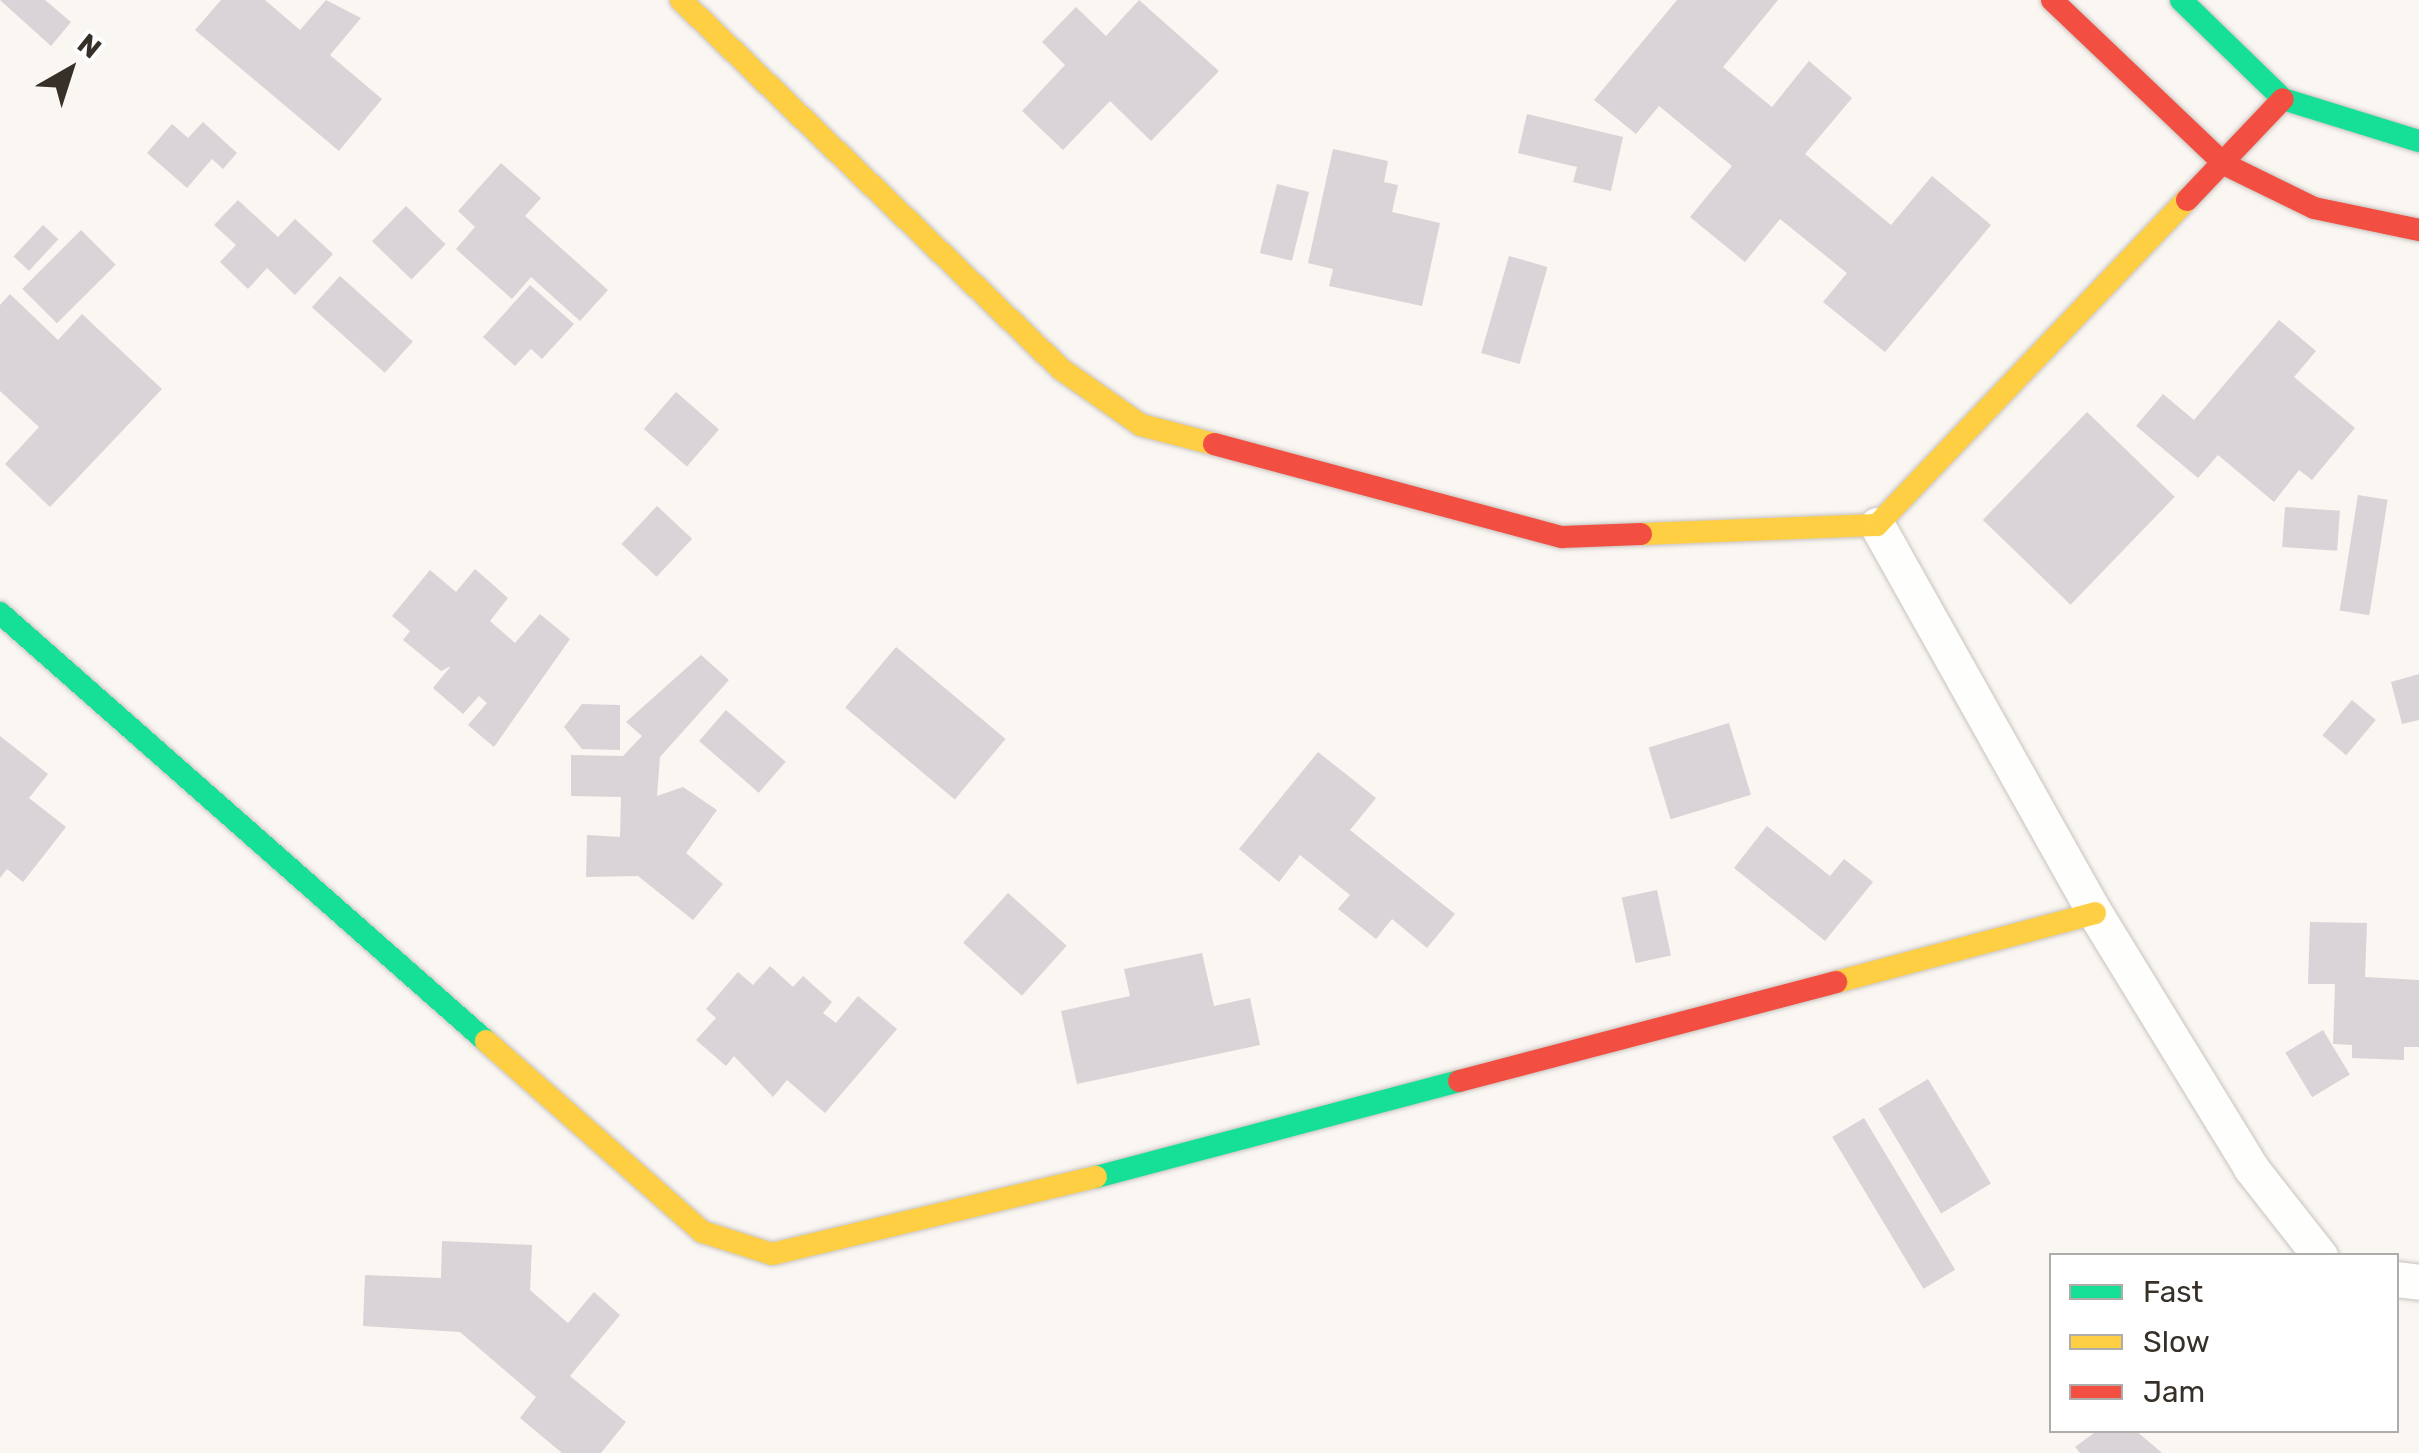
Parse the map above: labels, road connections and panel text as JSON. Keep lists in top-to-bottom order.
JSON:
{
  "legend": ["Fast", "Slow", "Jam"],
  "north": "top right"
}
